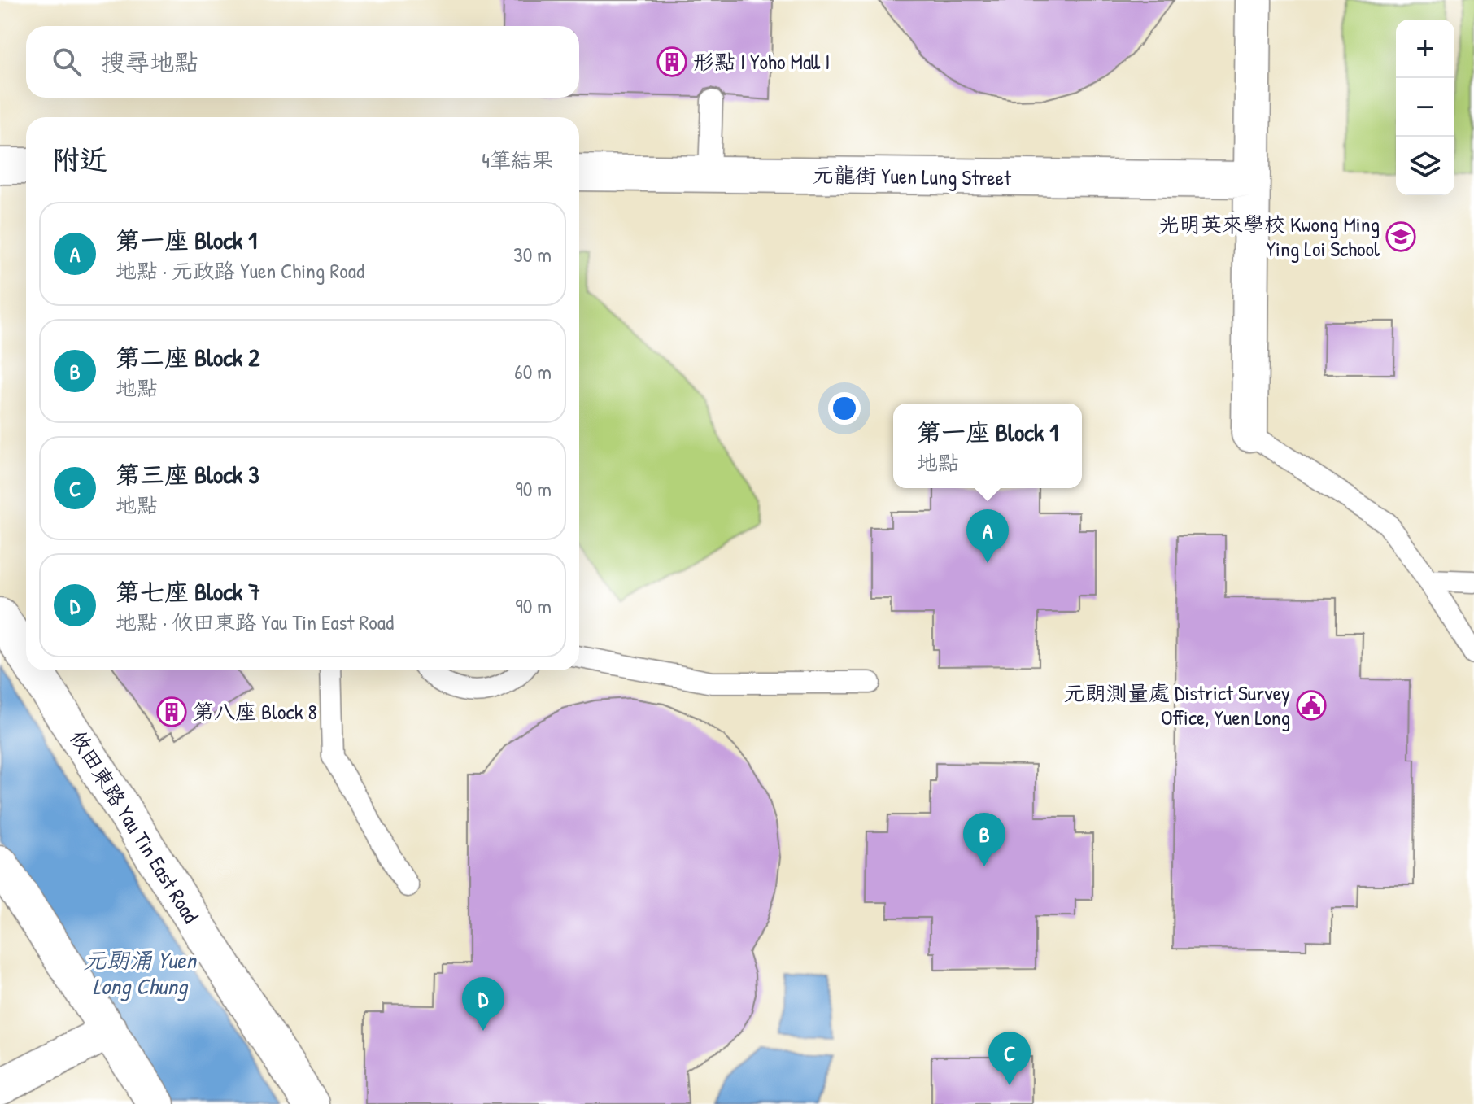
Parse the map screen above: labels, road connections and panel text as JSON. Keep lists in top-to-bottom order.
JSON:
{
  "streets": {
    "street": ["元龍街 Yuen Lung Street", "攸田東路 Yau Tin East Road"]
  },
  "water": ["元朗涌 Yuen Long Chung"],
  "places": {
    "building": ["形點 I Yoho Mall I", "第八座 Block 8"],
    "school or university": ["光明英來學校 Kwong Ming Ying Loi School"],
    "public building": ["元朗測量處 District Survey Office, Yuen Long"]
  },
  "page": {
    "map_buttons": ["+", "−"],
    "search": "搜尋地點",
    "heading": ["附近", "4筆結果"],
    "list": [
      {
        "mark": "A",
        "name": "第一座 Block 1",
        "note": "地點 · 元政路 Yuen Ching Road",
        "value": "30 m"
      },
      {
        "mark": "B",
        "name": "第二座 Block 2",
        "note": "地點",
        "value": "60 m"
      },
      {
        "mark": "C",
        "name": "第三座 Block 3",
        "note": "地點",
        "value": "90 m"
      },
      {
        "mark": "D",
        "name": "第七座 Block 7",
        "note": "地點 · 攸田東路 Yau Tin East Road",
        "value": "90 m"
      }
    ],
    "popup": ["第一座 Block 1", "地點"],
    "pins": [
      "A",
      "B",
      "D",
      "C"
    ]
  }
}
